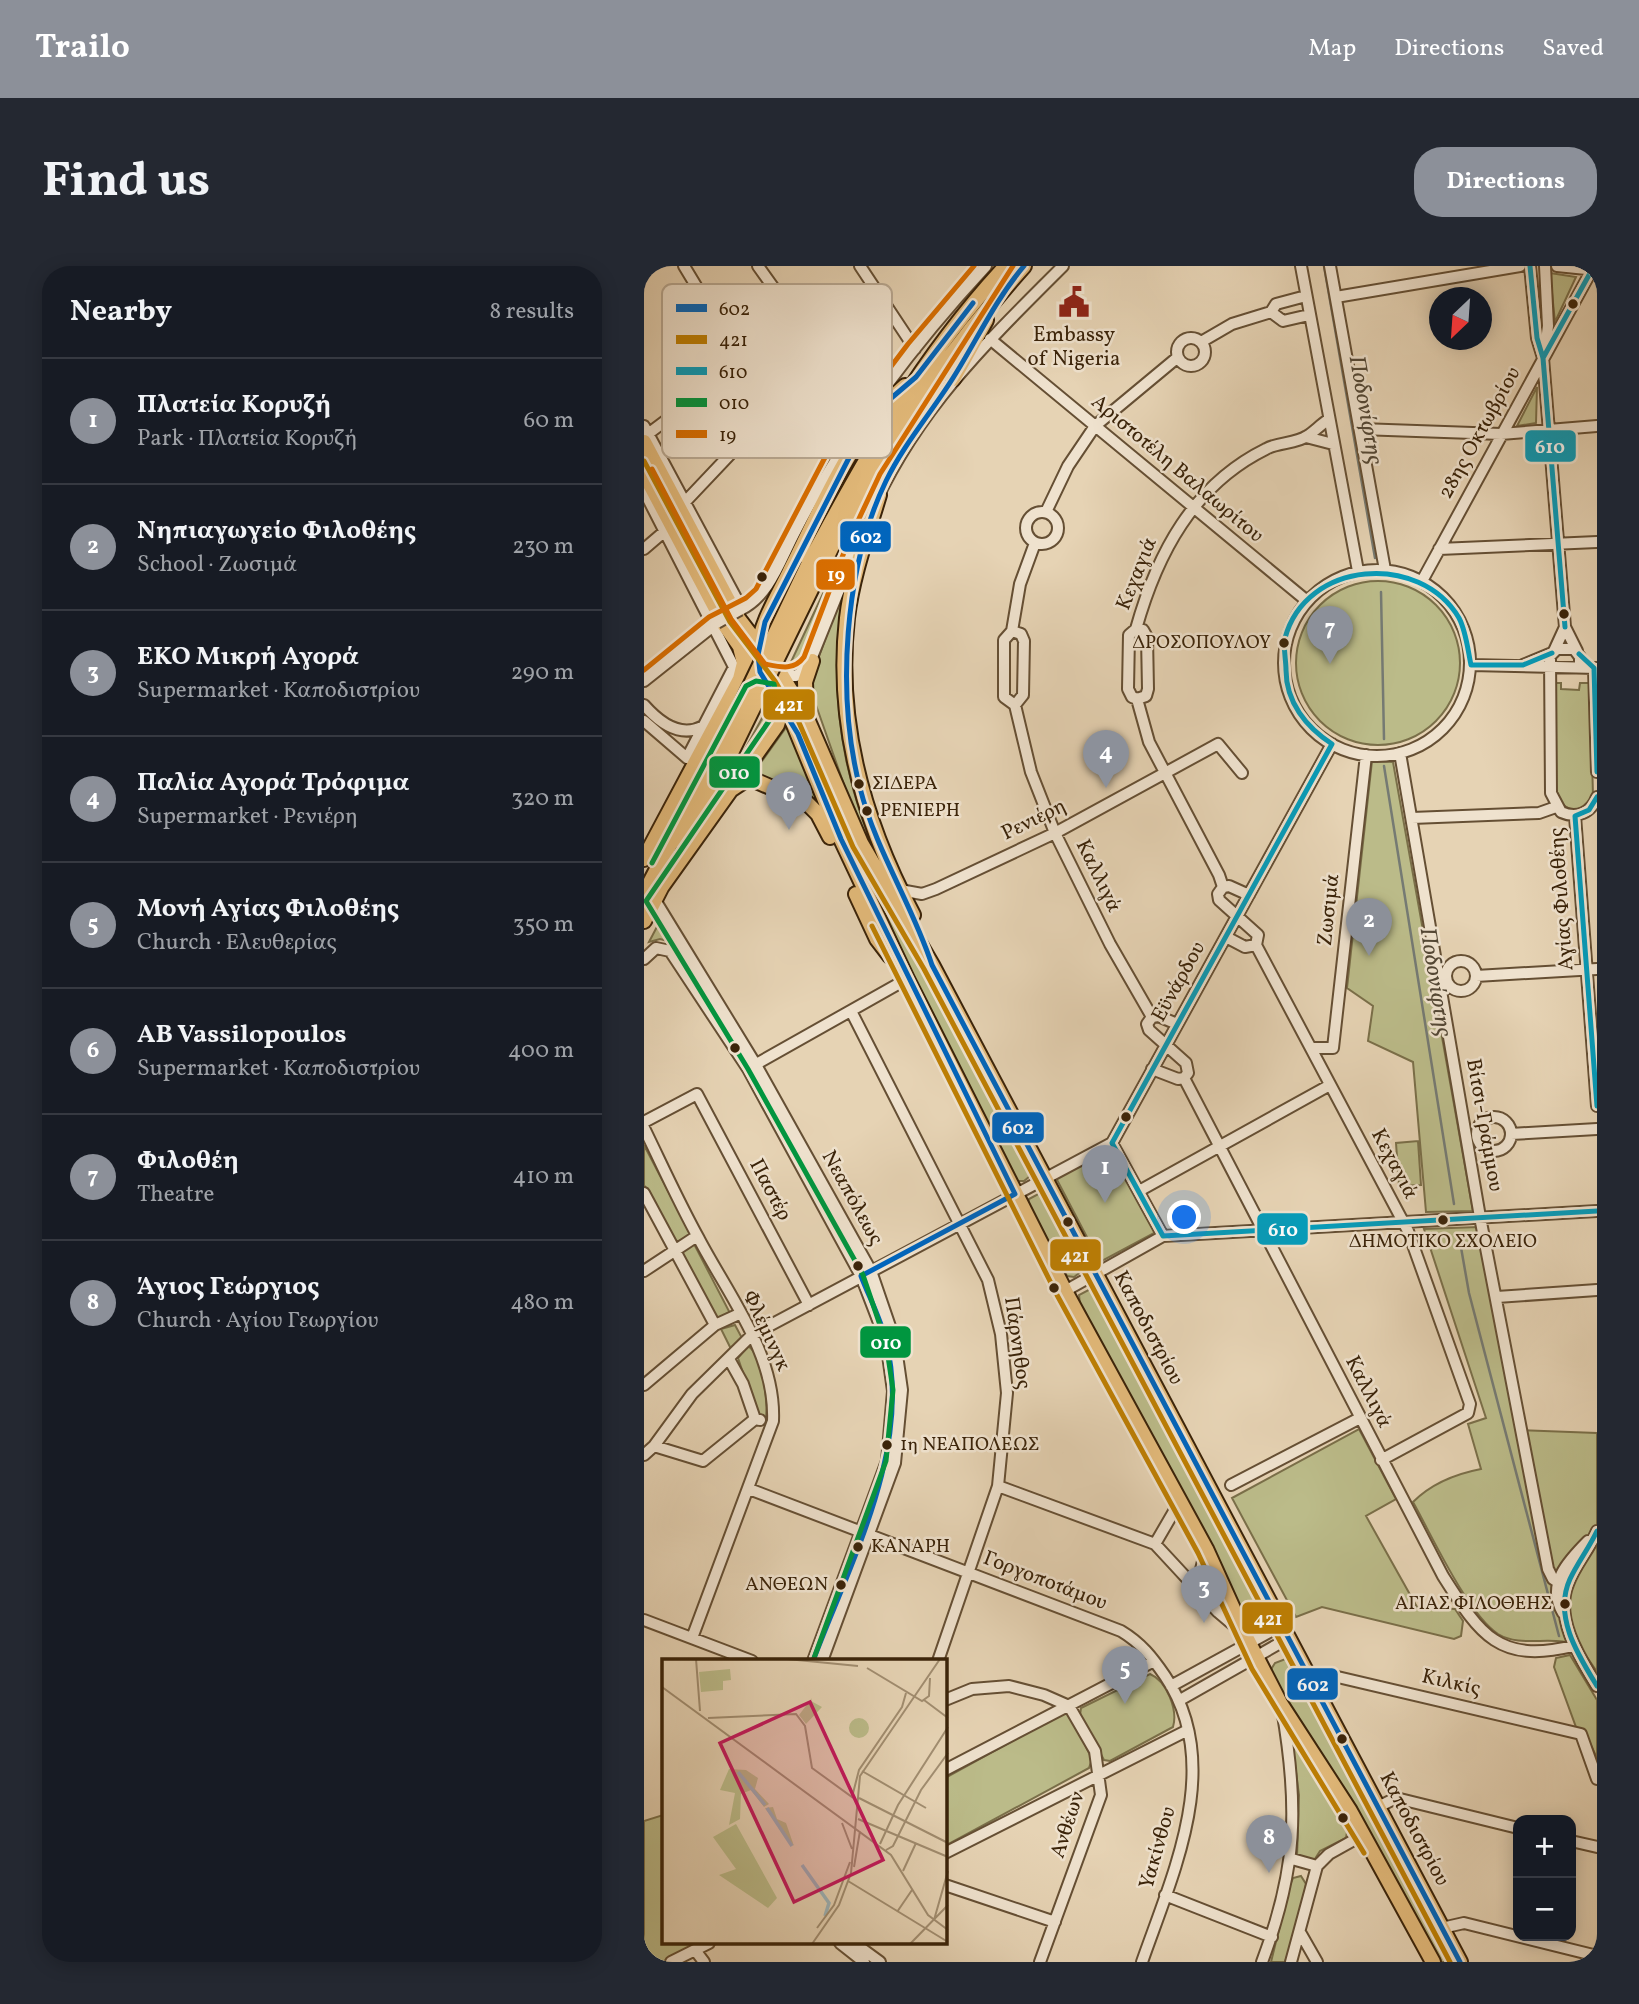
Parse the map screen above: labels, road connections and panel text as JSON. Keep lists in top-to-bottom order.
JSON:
{
  "streets": {
    "main road": ["Καποδιστρίου"],
    "street": [
      "28ης Οκτωβρίου",
      "Αριστοτέλη Βαλαωρίτου",
      "Κεχαγιά",
      "Ρενιέρη",
      "Καλλιγά",
      "Αγίας Φιλοθέης",
      "Ζωσιμά",
      "Εϋνάρδου",
      "Βίτσι-Γράμμου",
      "Παστέρ",
      "Νεαπόλεως",
      "Φλέμινγκ",
      "Πάρνηθος",
      "Γοργοποτάμου",
      "Κιλκίς",
      "Ανθέων",
      "Υακίνθου"
    ]
  },
  "crossings": [
    ["28ης Οκτωβρίου", "Αριστοτέλη Βαλαωρίτου"],
    ["28ης Οκτωβρίου", "Ζωσιμά"],
    ["28ης Οκτωβρίου", "Εϋνάρδου"],
    ["28ης Οκτωβρίου", "Βίτσι-Γράμμου"],
    ["Αριστοτέλη Βαλαωρίτου", "Κεχαγιά"],
    ["Αριστοτέλη Βαλαωρίτου", "Καλλιγά"],
    ["Αριστοτέλη Βαλαωρίτου", "Ζωσιμά"],
    ["Αριστοτέλη Βαλαωρίτου", "Εϋνάρδου"],
    ["Αριστοτέλη Βαλαωρίτου", "Βίτσι-Γράμμου"],
    ["Κεχαγιά", "Ρενιέρη"],
    ["Κεχαγιά", "Καλλιγά"],
    ["Κεχαγιά", "Ζωσιμά"],
    ["Κεχαγιά", "Εϋνάρδου"],
    ["Ρενιέρη", "Καλλιγά"],
    ["Καλλιγά", "Εϋνάρδου"],
    ["Ζωσιμά", "Εϋνάρδου"],
    ["Ζωσιμά", "Βίτσι-Γράμμου"],
    ["Εϋνάρδου", "Βίτσι-Γράμμου"],
    ["Νεαπόλεως", "Γοργοποτάμου"],
    ["Καποδιστρίου", "Κιλκίς"],
    ["Φλέμινγκ", "Γοργοποτάμου"],
    ["Πάρνηθος", "Γοργοποτάμου"],
    ["Γοργοποτάμου", "Υακίνθου"]
  ],
  "water": ["Ποδονίφτης"],
  "places": {
    "public building": ["Embassy of Nigeria"],
    "other": [
      "ΔΡΟΣΟΠΟΥΛΟΥ",
      "ΣΙΔΕΡΑ",
      "ΡΕΝΙΕΡΗ",
      "ΔΗΜΟΤΙΚΟ ΣΧΟΛΕΙΟ",
      "1η ΝΕΑΠΟΛΕΩΣ",
      "ΚΑΝΑΡΗ",
      "ΑΝΘΕΩΝ",
      "ΑΓΙΑΣ ΦΙΛΟΘΕΗΣ"
    ]
  },
  "lines": [
    "transit line 602",
    "transit line 610",
    "transit line 19",
    "transit line 421",
    "transit line 010"
  ],
  "legend": [
    "602",
    "421",
    "610",
    "010",
    "19"
  ],
  "north": "bottom left",
  "page": {
    "header": "Trailo",
    "nav": ["Map", "Directions", "Saved"],
    "buttons": "Directions",
    "title": "Find us",
    "heading": ["Nearby", "8 results"],
    "list": [
      {
        "mark": "1",
        "name": "Πλατεία Κορυζή",
        "note": "Park · Πλατεία Κορυζή",
        "value": "60 m"
      },
      {
        "mark": "2",
        "name": "Νηπιαγωγείο Φιλοθέης",
        "note": "School · Ζωσιμά",
        "value": "230 m"
      },
      {
        "mark": "3",
        "name": "ΕΚΟ Μικρή Αγορά",
        "note": "Supermarket · Καποδιστρίου",
        "value": "290 m"
      },
      {
        "mark": "4",
        "name": "Παλία Αγορά Τρόφιμα",
        "note": "Supermarket · Ρενιέρη",
        "value": "320 m"
      },
      {
        "mark": "5",
        "name": "Μονή Αγίας Φιλοθέης",
        "note": "Church · Ελευθερίας",
        "value": "350 m"
      },
      {
        "mark": "6",
        "name": "AB Vassilopoulos",
        "note": "Supermarket · Καποδιστρίου",
        "value": "400 m"
      },
      {
        "mark": "7",
        "name": "Φιλοθέη",
        "note": "Theatre",
        "value": "410 m"
      },
      {
        "mark": "8",
        "name": "Άγιος Γεώργιος",
        "note": "Church · Αγίου Γεωργίου",
        "value": "480 m"
      }
    ],
    "pins": [
      "7",
      "4",
      "6",
      "2",
      "1",
      "3",
      "5",
      "8"
    ],
    "map_buttons": ["+", "−"]
  }
}
